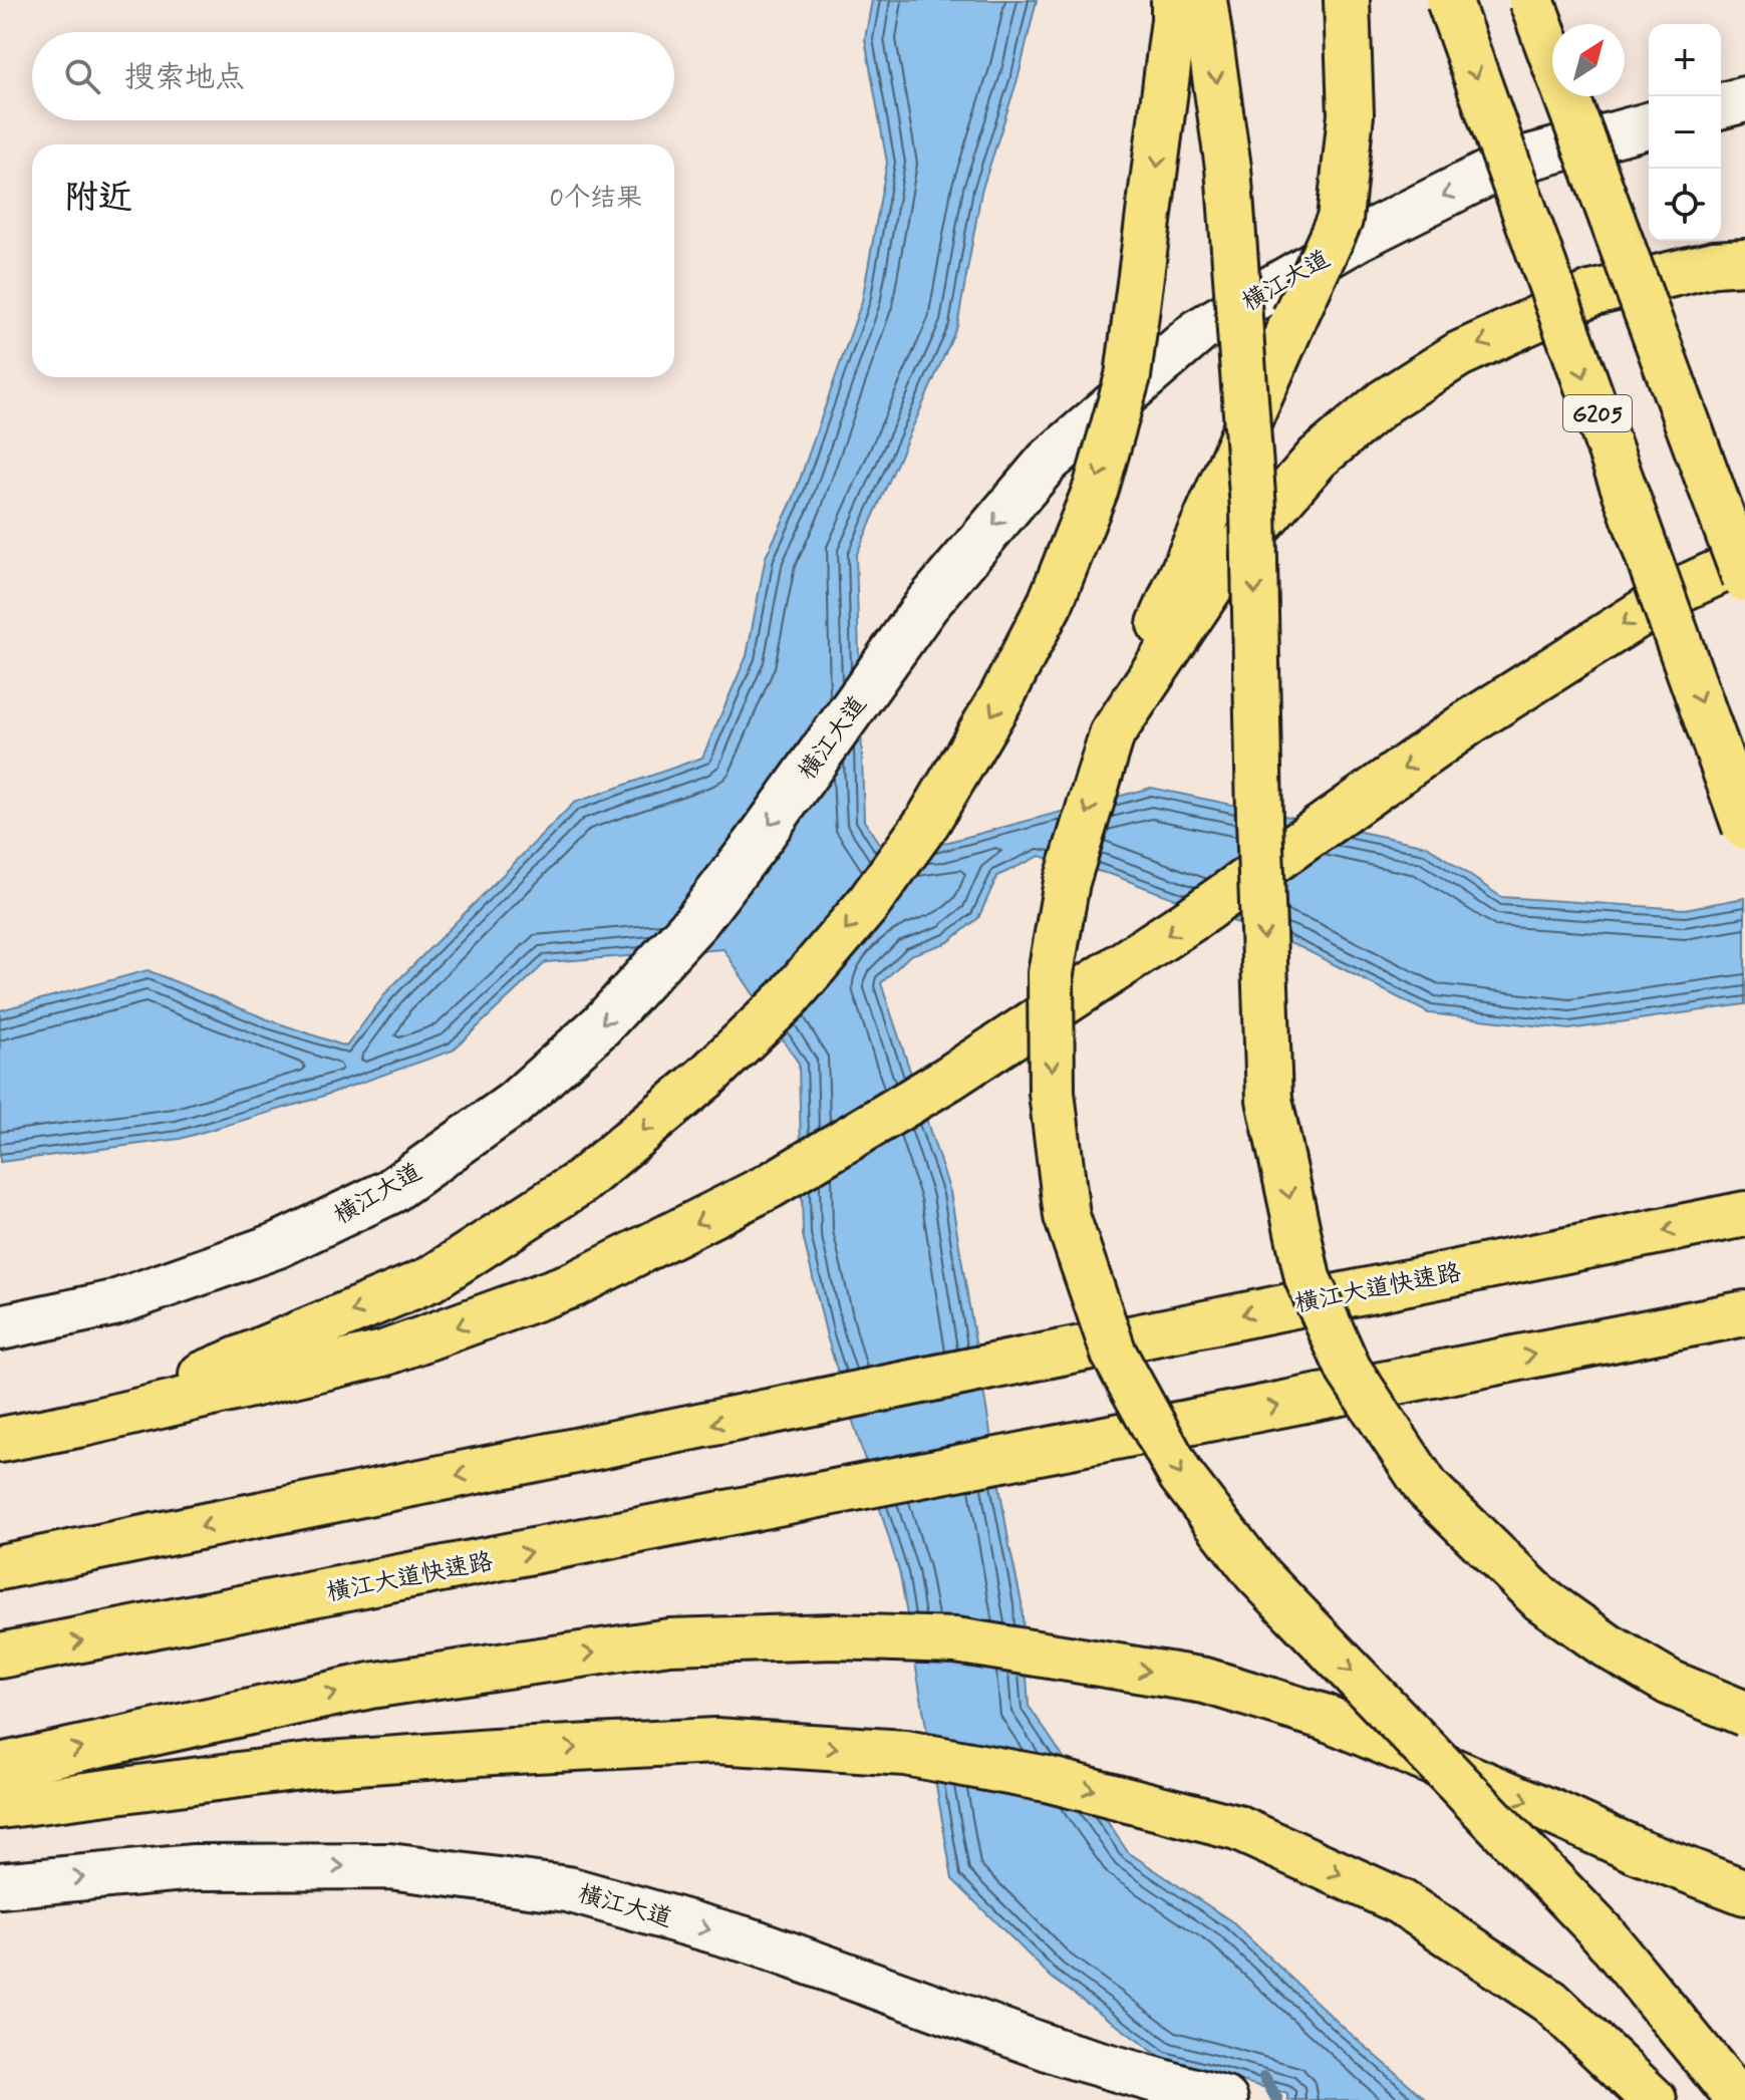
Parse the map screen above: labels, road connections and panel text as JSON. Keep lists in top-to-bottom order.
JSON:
{
  "streets": {
    "highway": ["G205", "横江大道快速路"],
    "street": ["横江大道"]
  },
  "north": "top right",
  "page": {
    "map_buttons": ["+", "−"],
    "search": "搜索地点",
    "heading": ["附近", "0个结果"]
  }
}
